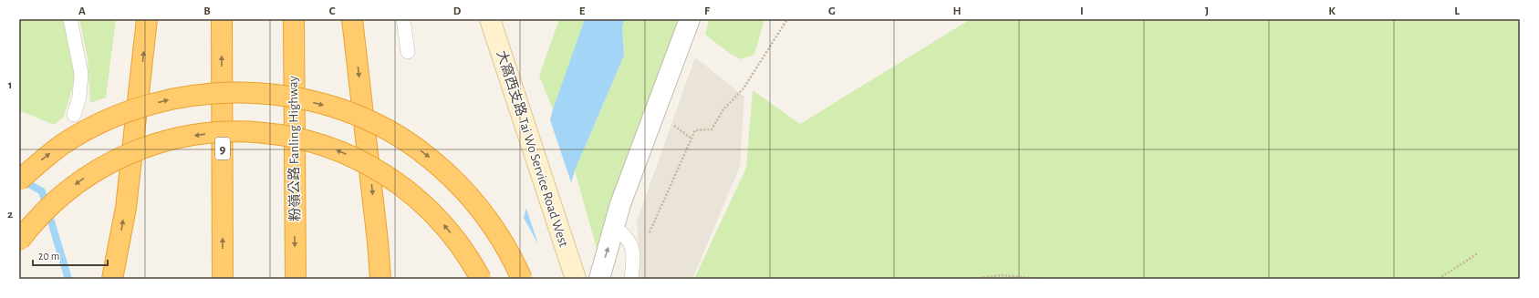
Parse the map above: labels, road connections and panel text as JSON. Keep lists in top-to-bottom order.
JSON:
{
  "streets": {
    "highway": ["9", "粉嶺公路 Fanling Highway"],
    "main road": ["大窩西支路 Tai Wo Service Road West"]
  },
  "scale_bar": "20 m",
  "grid": {
    "columns": [
      "A",
      "B",
      "C",
      "D",
      "E",
      "F",
      "G",
      "H",
      "I",
      "J",
      "K",
      "L"
    ],
    "rows": ["1", "2"]
  }
}
